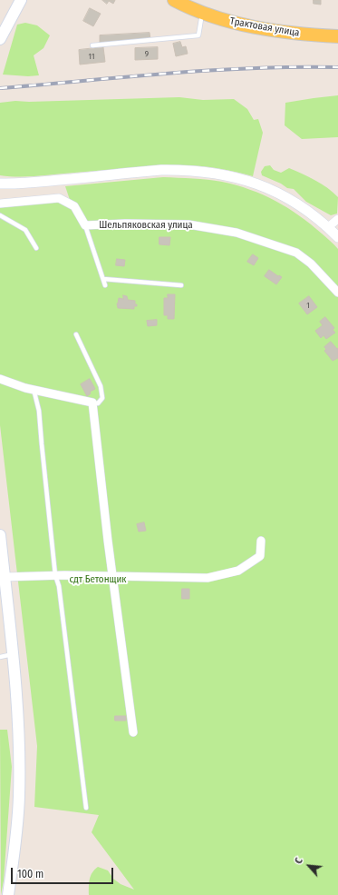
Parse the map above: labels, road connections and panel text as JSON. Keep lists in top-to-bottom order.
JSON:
{
  "streets": {
    "main road": ["Трактовая улица"],
    "street": ["Шельпяковская улица"]
  },
  "parks": ["сдт Бетонщик"],
  "house_numbers": ["9", "11", "1"],
  "scale_bar": "100 m",
  "north": "top left"
}
